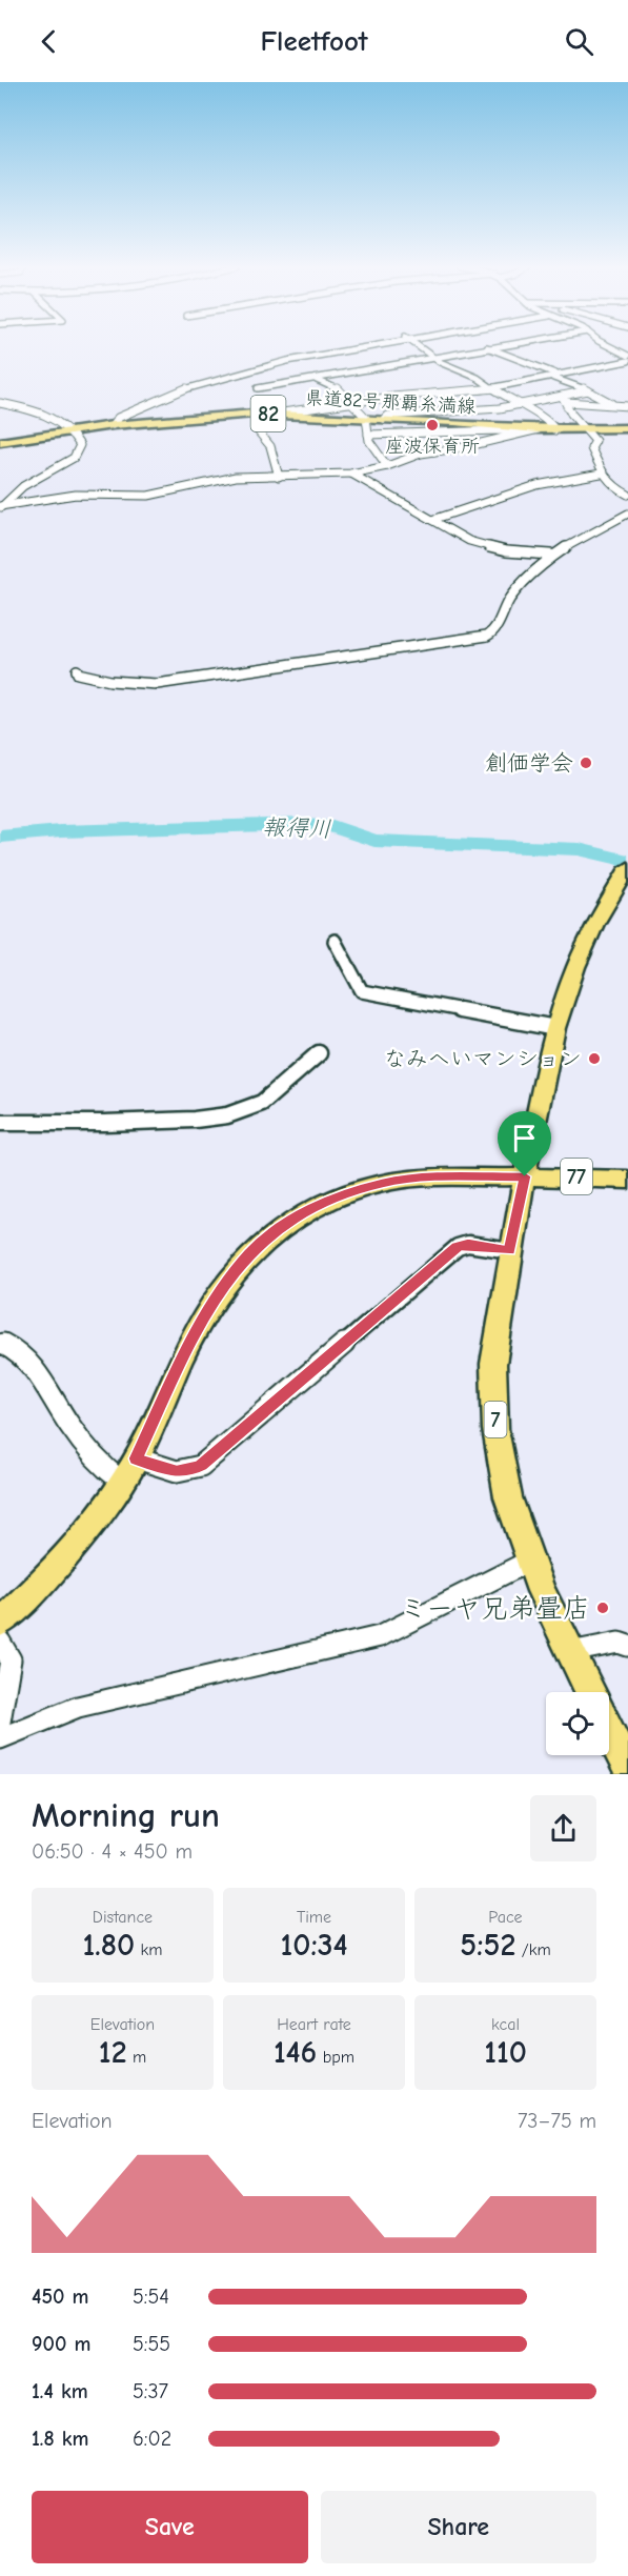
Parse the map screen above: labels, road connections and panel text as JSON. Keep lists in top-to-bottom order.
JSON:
{
  "streets": {
    "main road": [
      "県道82号那覇糸満線",
      "82",
      "77",
      "7"
    ]
  },
  "crossings": [
    ["77", "7"]
  ],
  "water": ["報得川"],
  "places": [
    "座波保育所",
    "創価学会",
    "なみへいマンション",
    "ミーヤ兄弟畳店"
  ],
  "page": {
    "header": "Fleetfoot",
    "heading": ["Morning run", "06:50 · 4 × 450 m"],
    "stats": [
      ["Distance", "1.80 km"],
      ["Time", "10:34"],
      ["Pace", "5:52 /km"],
      ["Elevation", "12 m"],
      ["Heart rate", "146 bpm"],
      ["kcal", "110"]
    ],
    "chart": ["Elevation", "73–75 m"],
    "list": [
      {
        "name": "450 m",
        "note": "5:54"
      },
      {
        "name": "900 m",
        "note": "5:55"
      },
      {
        "name": "1.4 km",
        "note": "5:37"
      },
      {
        "name": "1.8 km",
        "note": "6:02"
      }
    ],
    "buttons": ["Save", "Share"]
  }
}
